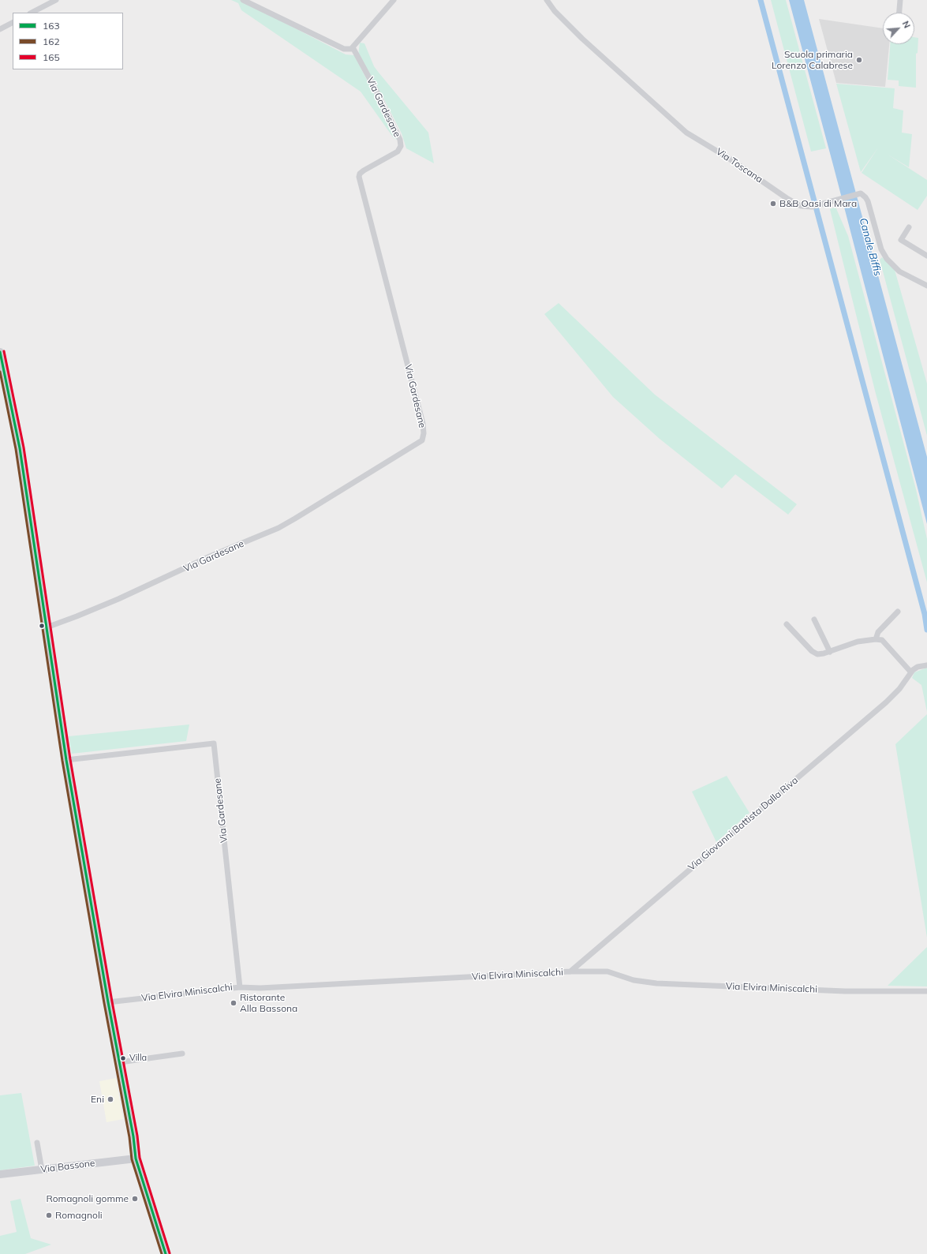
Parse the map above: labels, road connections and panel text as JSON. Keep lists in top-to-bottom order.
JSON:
{
  "streets": {
    "main road": ["Via Bassone"],
    "street": [
      "Via Gardesane",
      "Via Toscana",
      "Via Giovanni Battista Dalla Riva",
      "Via Elvira Miniscalchi"
    ]
  },
  "crossings": [
    ["Via Gardesane", "Via Elvira Miniscalchi"],
    ["Via Giovanni Battista Dalla Riva", "Via Elvira Miniscalchi"]
  ],
  "water": ["Canale Biffis"],
  "places": [
    "Scuola primaria Lorenzo Calabrese",
    "B&B Oasi di Mara",
    "Ristorante Alla Bassona",
    "Villa",
    "Eni",
    "Romagnoli gomme",
    "Romagnoli"
  ],
  "lines": ["transit line 165", "transit line 163", "transit line 162"],
  "legend": ["163", "162", "165"],
  "north": "top right"
}
